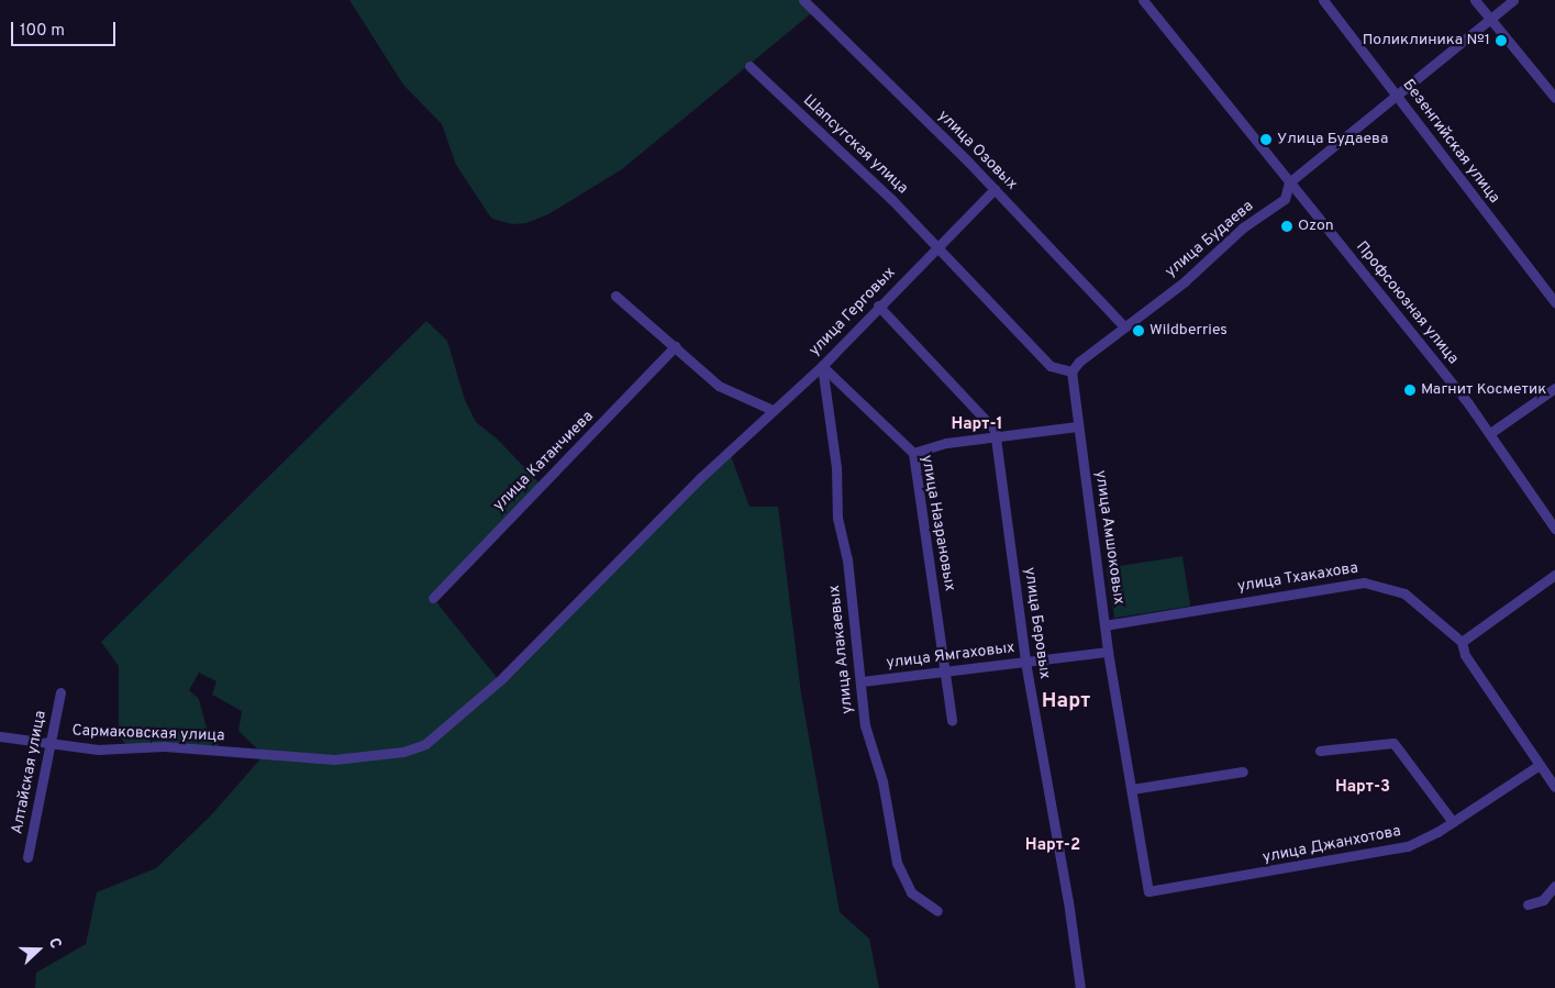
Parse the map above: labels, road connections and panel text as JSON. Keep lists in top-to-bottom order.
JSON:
{
  "streets": {
    "street": [
      "Безенгийская улица",
      "Шапсугская улица",
      "улица Озовых",
      "улица Будаева",
      "Профсоюзная улица",
      "улица Герговых",
      "улица Катанчиева",
      "улица Назрановых",
      "улица Амшоковых",
      "улица Тхакахова",
      "улица Беровых",
      "улица Алакаевых",
      "улица Ямгаховых",
      "Сармаковская улица",
      "Алтайская улица",
      "улица Джанхотова"
    ]
  },
  "crossings": [
    ["Безенгийская улица", "улица Будаева"],
    ["Шапсугская улица", "улица Герговых"],
    ["улица Озовых", "улица Будаева"],
    ["улица Озовых", "улица Герговых"],
    ["улица Будаева", "Профсоюзная улица"],
    ["улица Будаева", "улица Амшоковых"],
    ["улица Герговых", "улица Назрановых"],
    ["улица Герговых", "улица Беровых"],
    ["улица Герговых", "улица Алакаевых"],
    ["улица Герговых", "Сармаковская улица"],
    ["улица Назрановых", "улица Алакаевых"],
    ["улица Назрановых", "улица Ямгаховых"],
    ["улица Амшоковых", "улица Тхакахова"],
    ["улица Амшоковых", "улица Ямгаховых"],
    ["улица Амшоковых", "улица Джанхотова"],
    ["улица Тхакахова", "улица Джанхотова"],
    ["улица Беровых", "улица Ямгаховых"],
    ["улица Алакаевых", "улица Ямгаховых"],
    ["Сармаковская улица", "Алтайская улица"]
  ],
  "districts": [
    "Нарт-1",
    "Нарт",
    "Нарт-3",
    "Нарт-2"
  ],
  "places": [
    "Поликлиника №1",
    "Улица Будаева",
    "Ozon",
    "Wildberries",
    "Магнит Косметик"
  ],
  "scale_bar": "100 m",
  "north": "right"
}
